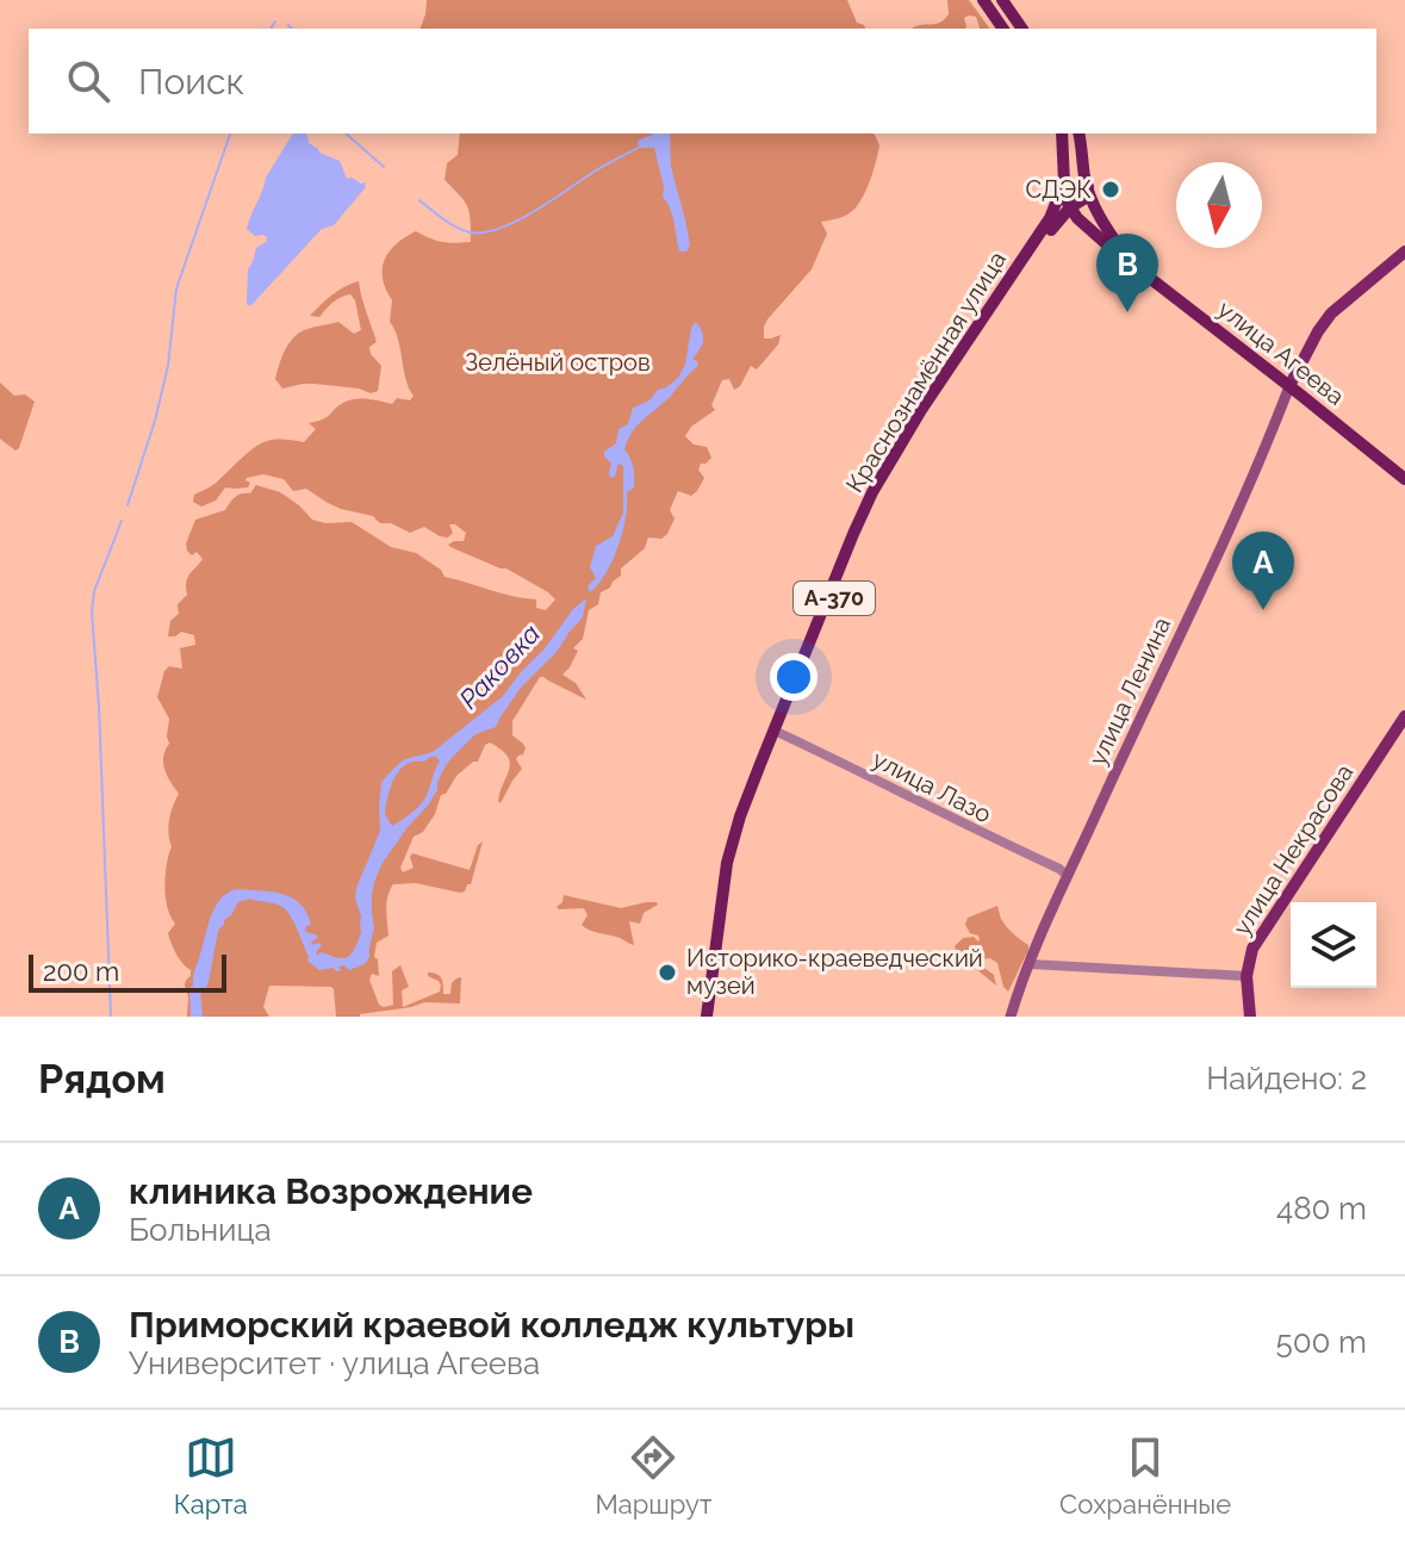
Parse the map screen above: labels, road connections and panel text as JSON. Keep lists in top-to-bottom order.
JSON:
{
  "streets": {
    "highway": ["улица Агеева", "Краснознамённая улица", "А-370"],
    "main road": ["улица Ленина", "улица Некрасова"],
    "street": ["улица Лазо"]
  },
  "crossings": [
    ["улица Агеева", "Краснознамённая улица"],
    ["улица Агеева", "А-370"],
    ["улица Агеева", "улица Ленина"],
    ["Краснознамённая улица", "А-370"],
    ["Краснознамённая улица", "улица Лазо"],
    ["улица Ленина", "улица Лазо"]
  ],
  "water": ["Раковка"],
  "parks": ["Зелёный остров"],
  "places": ["СДЭК", "Историко-краеведческий музей"],
  "scale_bar": "200 m",
  "north": "bottom",
  "page": {
    "search": "Поиск",
    "pins": ["B", "A"],
    "scale": "200 m",
    "heading": ["Рядом", "Найдено: 2"],
    "list": [
      {
        "mark": "A",
        "name": "клиника Возрождение",
        "note": "Больница",
        "value": "480 m"
      },
      {
        "mark": "B",
        "name": "Приморский краевой колледж культуры",
        "note": "Университет · улица Агеева",
        "value": "500 m"
      }
    ],
    "nav": ["Карта", "Маршрут", "Сохранённые"]
  }
}
